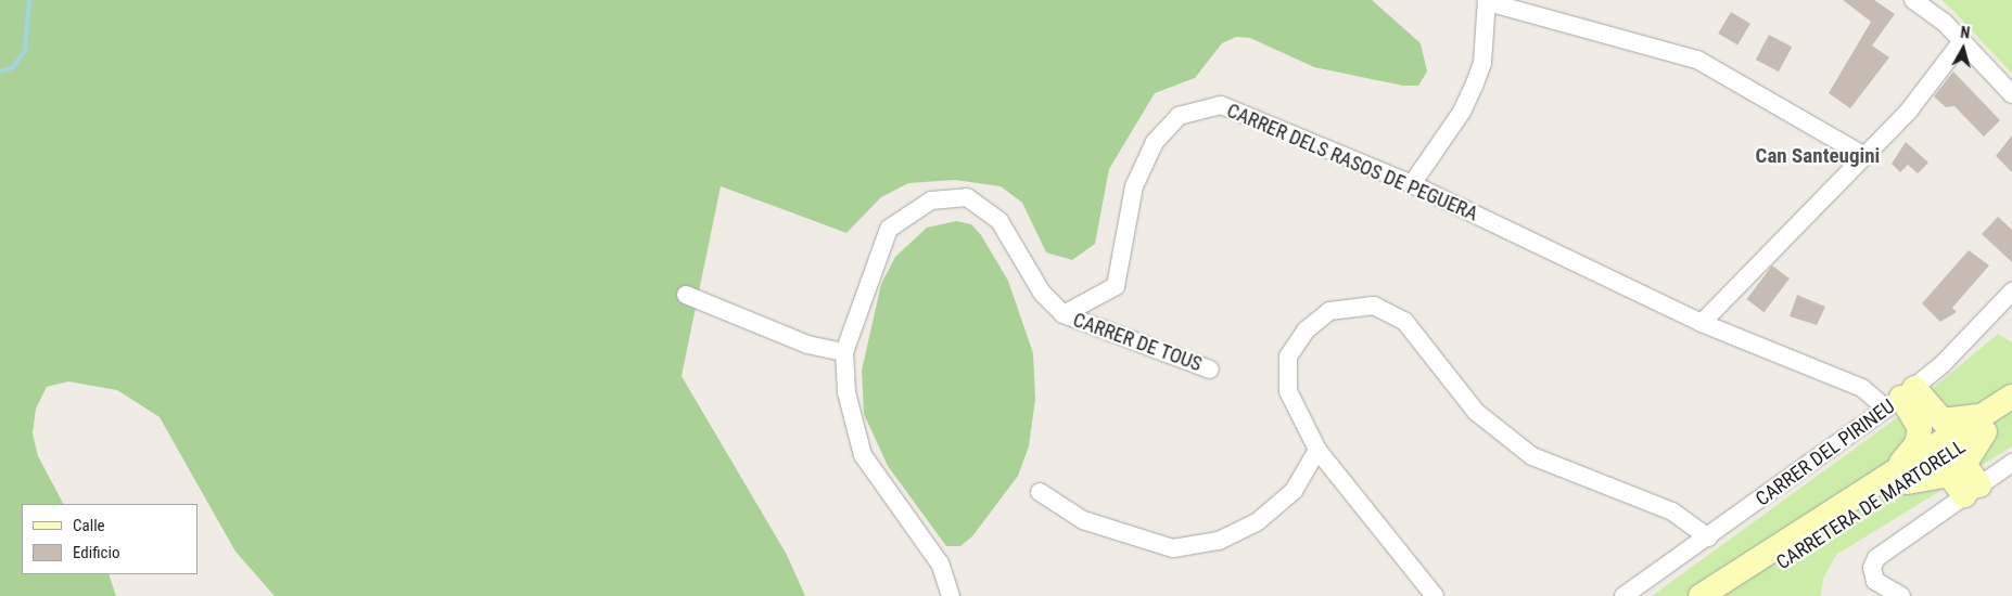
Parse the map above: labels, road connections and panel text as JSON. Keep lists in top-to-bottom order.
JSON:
{
  "streets": {
    "main road": ["CARRETERA DE MARTORELL"],
    "street": ["CARRER DELS RASOS DE PEGUERA", "CARRER DE TOUS", "CARRER DEL PIRINEU"]
  },
  "crossings": [
    ["CARRER DELS RASOS DE PEGUERA", "CARRER DE TOUS"],
    ["CARRER DELS RASOS DE PEGUERA", "CARRER DEL PIRINEU"]
  ],
  "districts": ["Can Santeugini"],
  "legend": ["Calle", "Edificio"],
  "north": "top"
}
